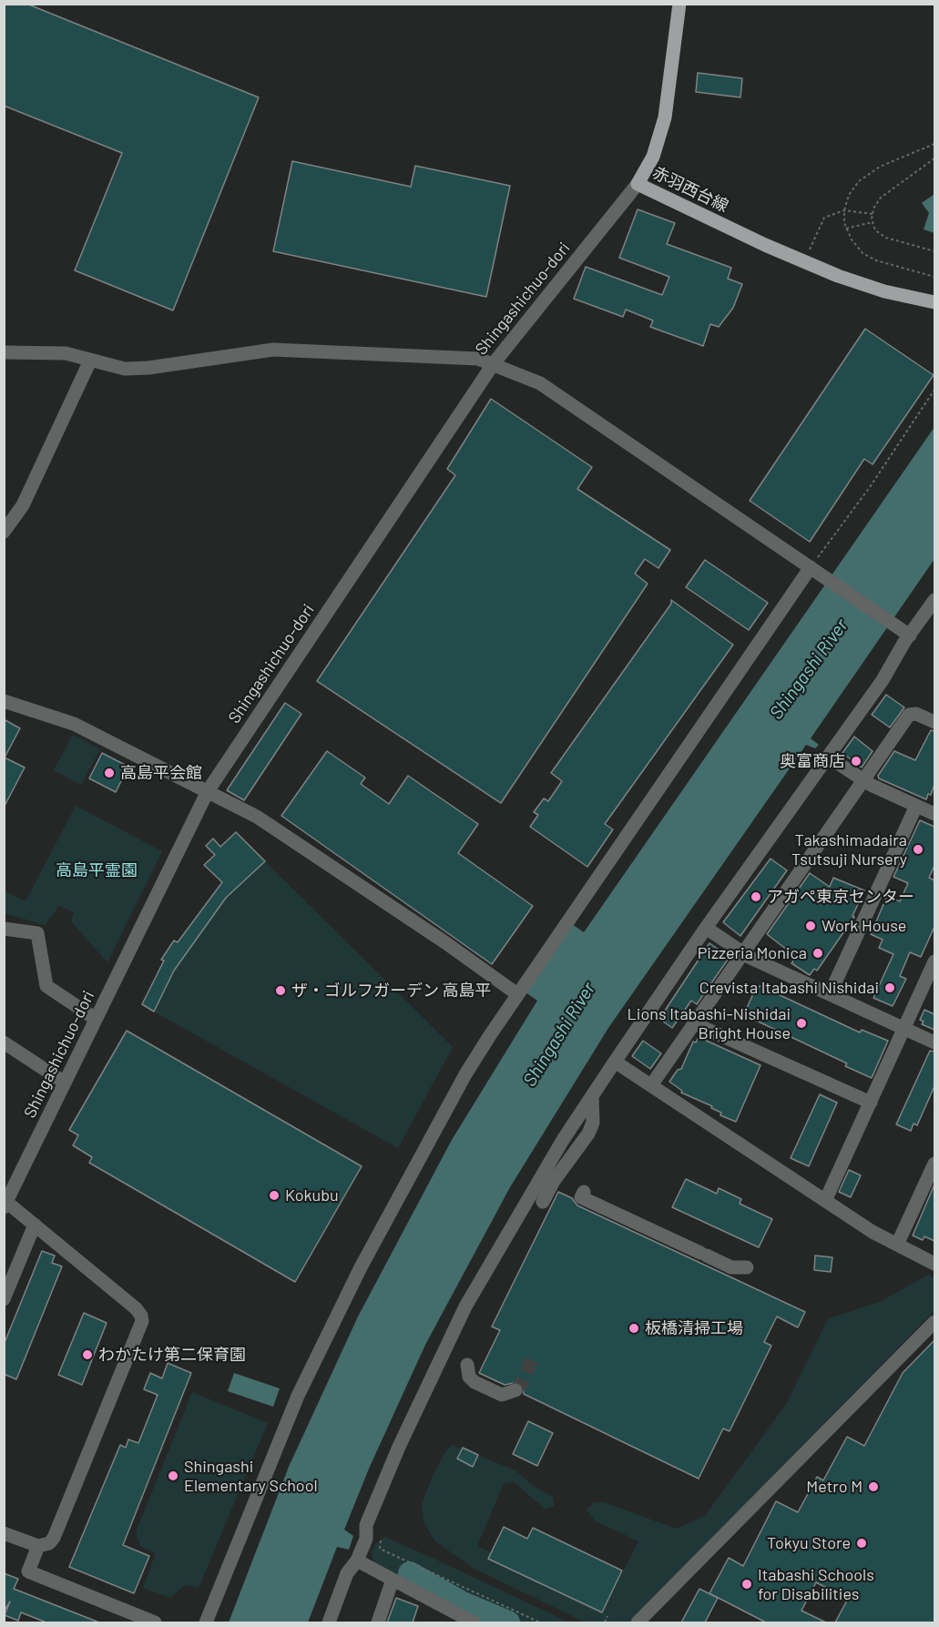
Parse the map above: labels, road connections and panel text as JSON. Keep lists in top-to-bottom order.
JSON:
{
  "streets": {
    "main road": ["赤羽西台線"],
    "street": ["Shingashichuo-dori"]
  },
  "crossings": [
    ["赤羽西台線", "Shingashichuo-dori"]
  ],
  "water": ["Shingashi River"],
  "parks": ["高島平霊園"],
  "places": [
    "奥富商店",
    "高島平会館",
    "Takashimadaira Tsutsuji Nursery",
    "アガペ東京センター",
    "Work House",
    "Pizzeria Monica",
    "Crevista Itabashi Nishidai",
    "ザ・ゴルフガーデン 高島平",
    "Lions Itabashi-Nishidai Bright House",
    "Kokubu",
    "板橋清掃工場",
    "わかたけ第二保育園",
    "Shingashi Elementary School",
    "Metro M",
    "Tokyu Store",
    "Itabashi Schools for Disabilities"
  ]
}
